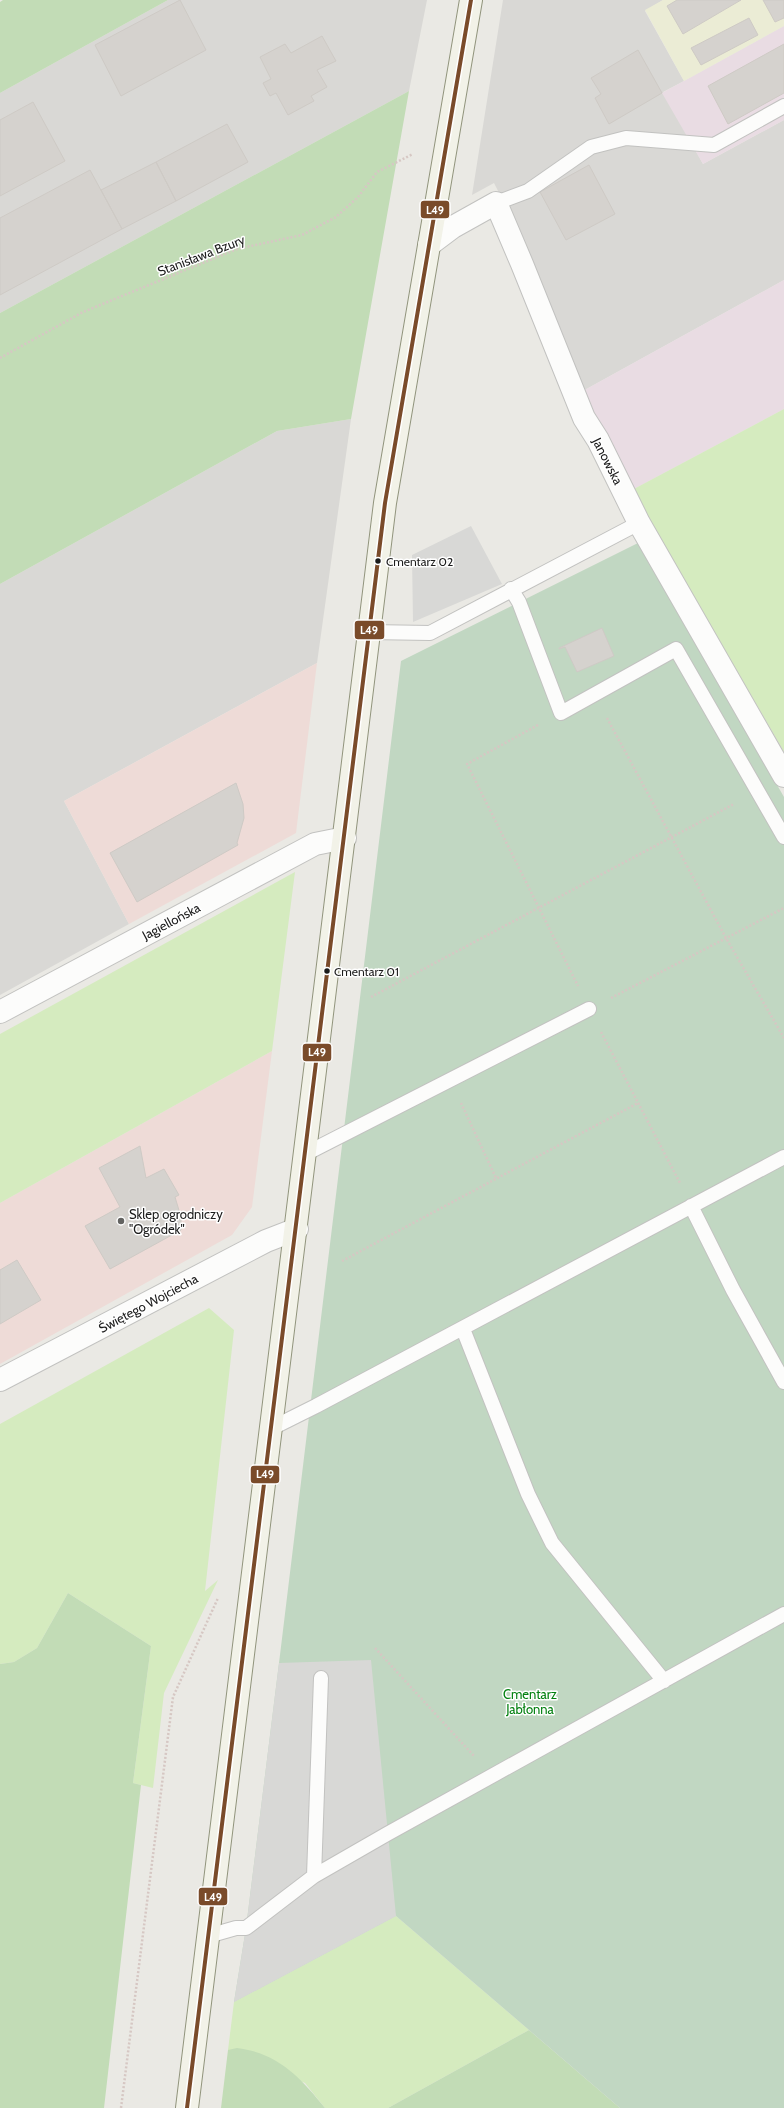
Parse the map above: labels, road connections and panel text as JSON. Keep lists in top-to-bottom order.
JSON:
{
  "streets": {
    "street": ["Janowska", "Jagiellońska", "Świętego Wojciecha"],
    "path": ["Stanisława Bzury"]
  },
  "parks": ["Cmentarz Jabłonna"],
  "places": ["Cmentarz 02", "Cmentarz 01", "Sklep ogrodniczy \"Ogródek\""],
  "lines": ["transit line L49"]
}
